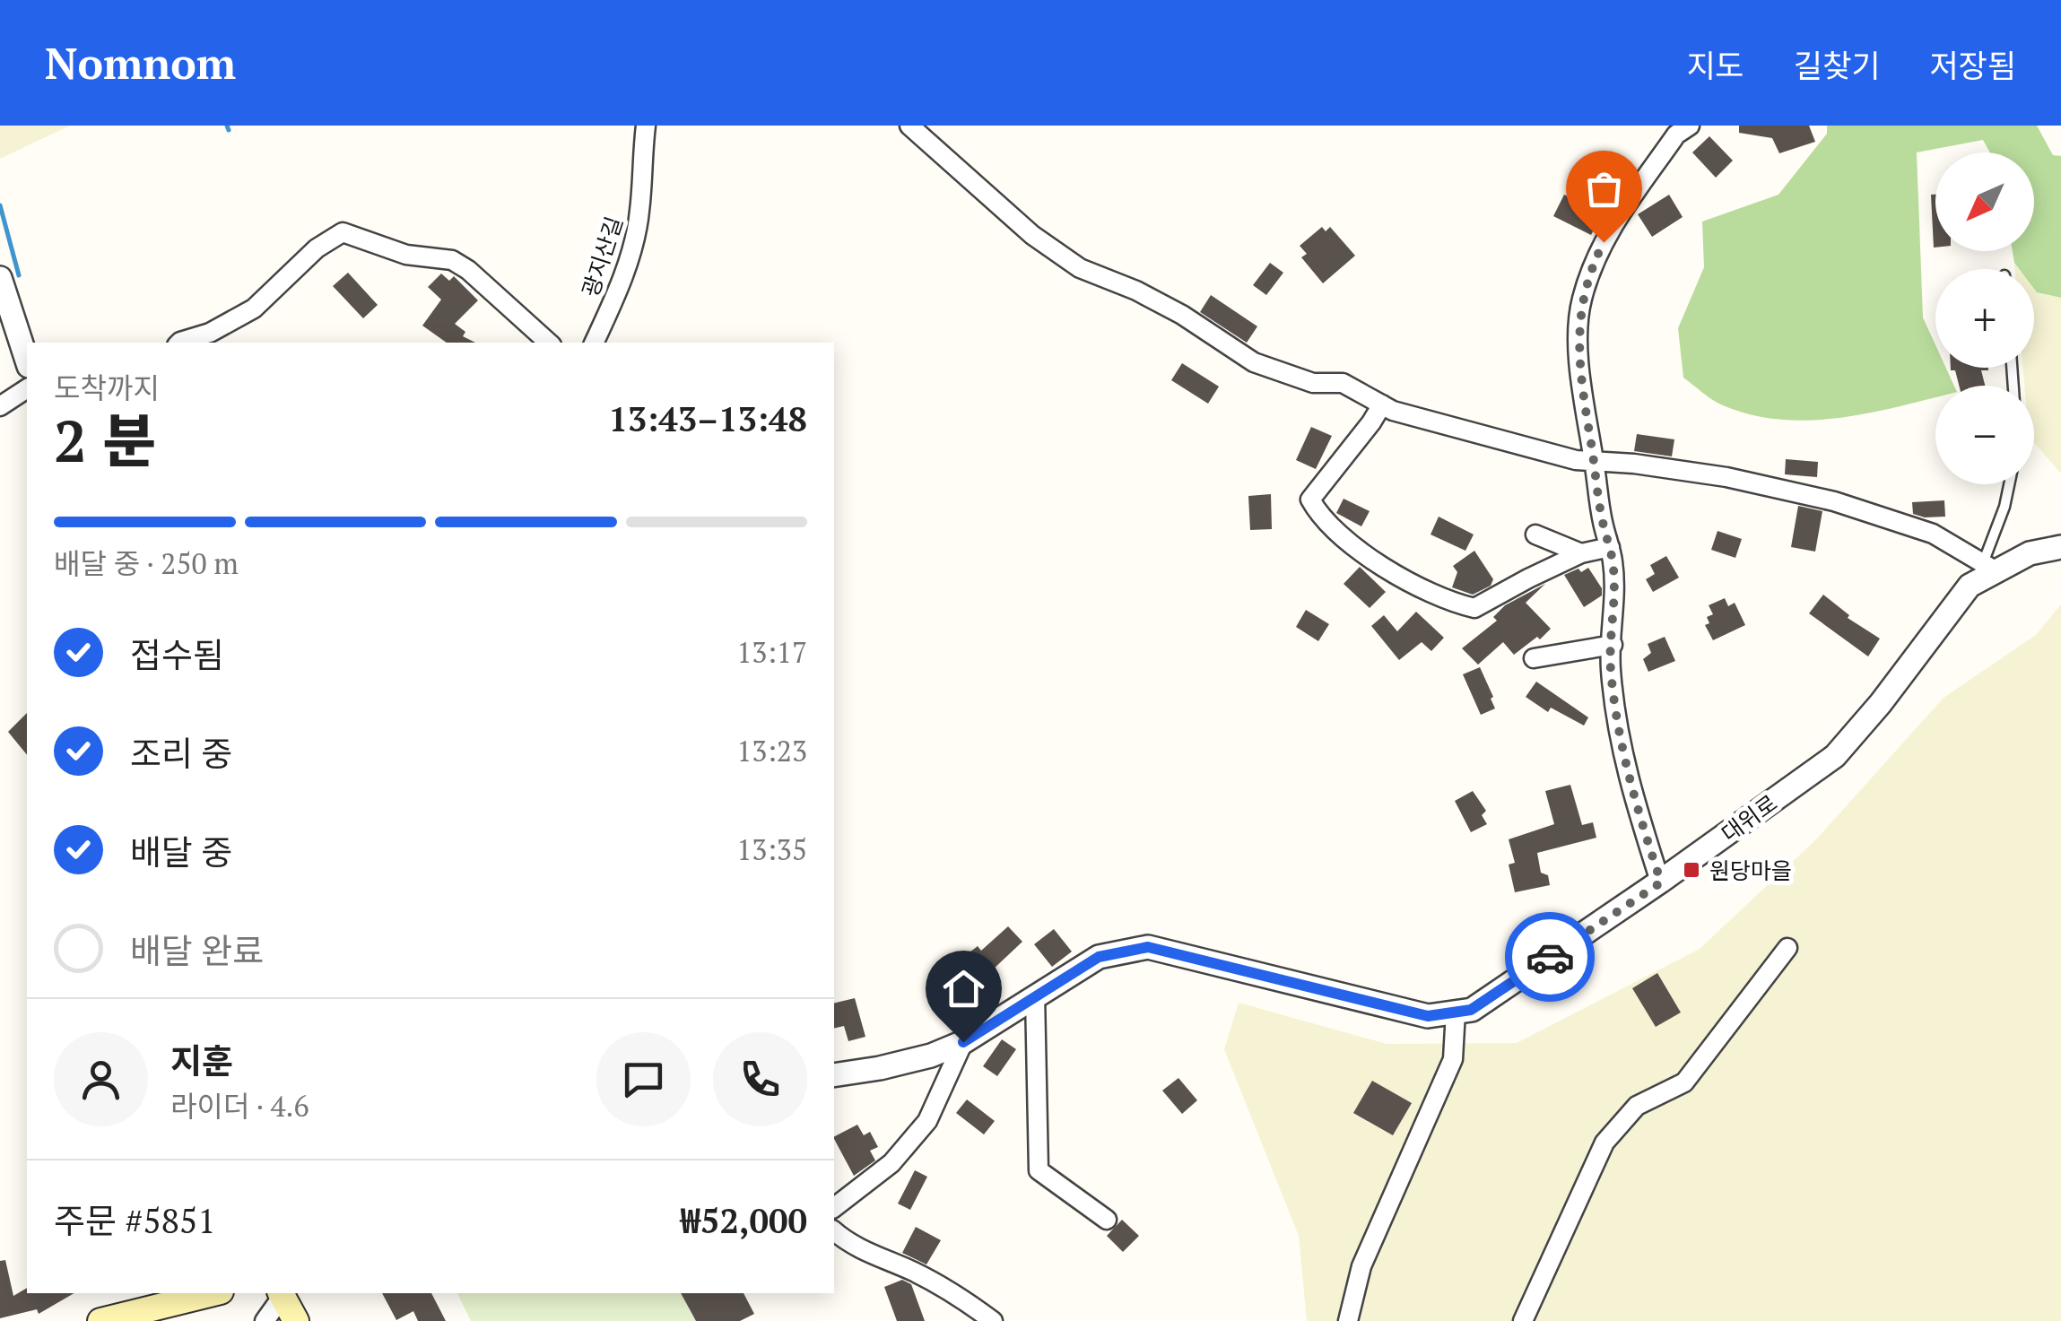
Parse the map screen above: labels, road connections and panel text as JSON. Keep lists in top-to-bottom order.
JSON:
{
  "streets": {
    "street": ["광지산길", "대위로"]
  },
  "places": {
    "transit": ["원당마을"]
  },
  "north": "bottom left",
  "page": {
    "header": "Nomnom",
    "nav": ["지도", "길찾기", "저장됨"],
    "map_buttons": ["+", "−"],
    "heading": ["2 분", "도착까지", "13:43–13:48"],
    "panel": [
      "지훈",
      "라이더 · 4.6",
      "주문 #5851",
      "₩52,000"
    ],
    "bar": "배달 중 · 250 m",
    "list": [
      ["접수됨", "13:17"],
      ["조리 중", "13:23"],
      ["배달 중", "13:35"],
      "배달 완료"
    ]
  }
}
